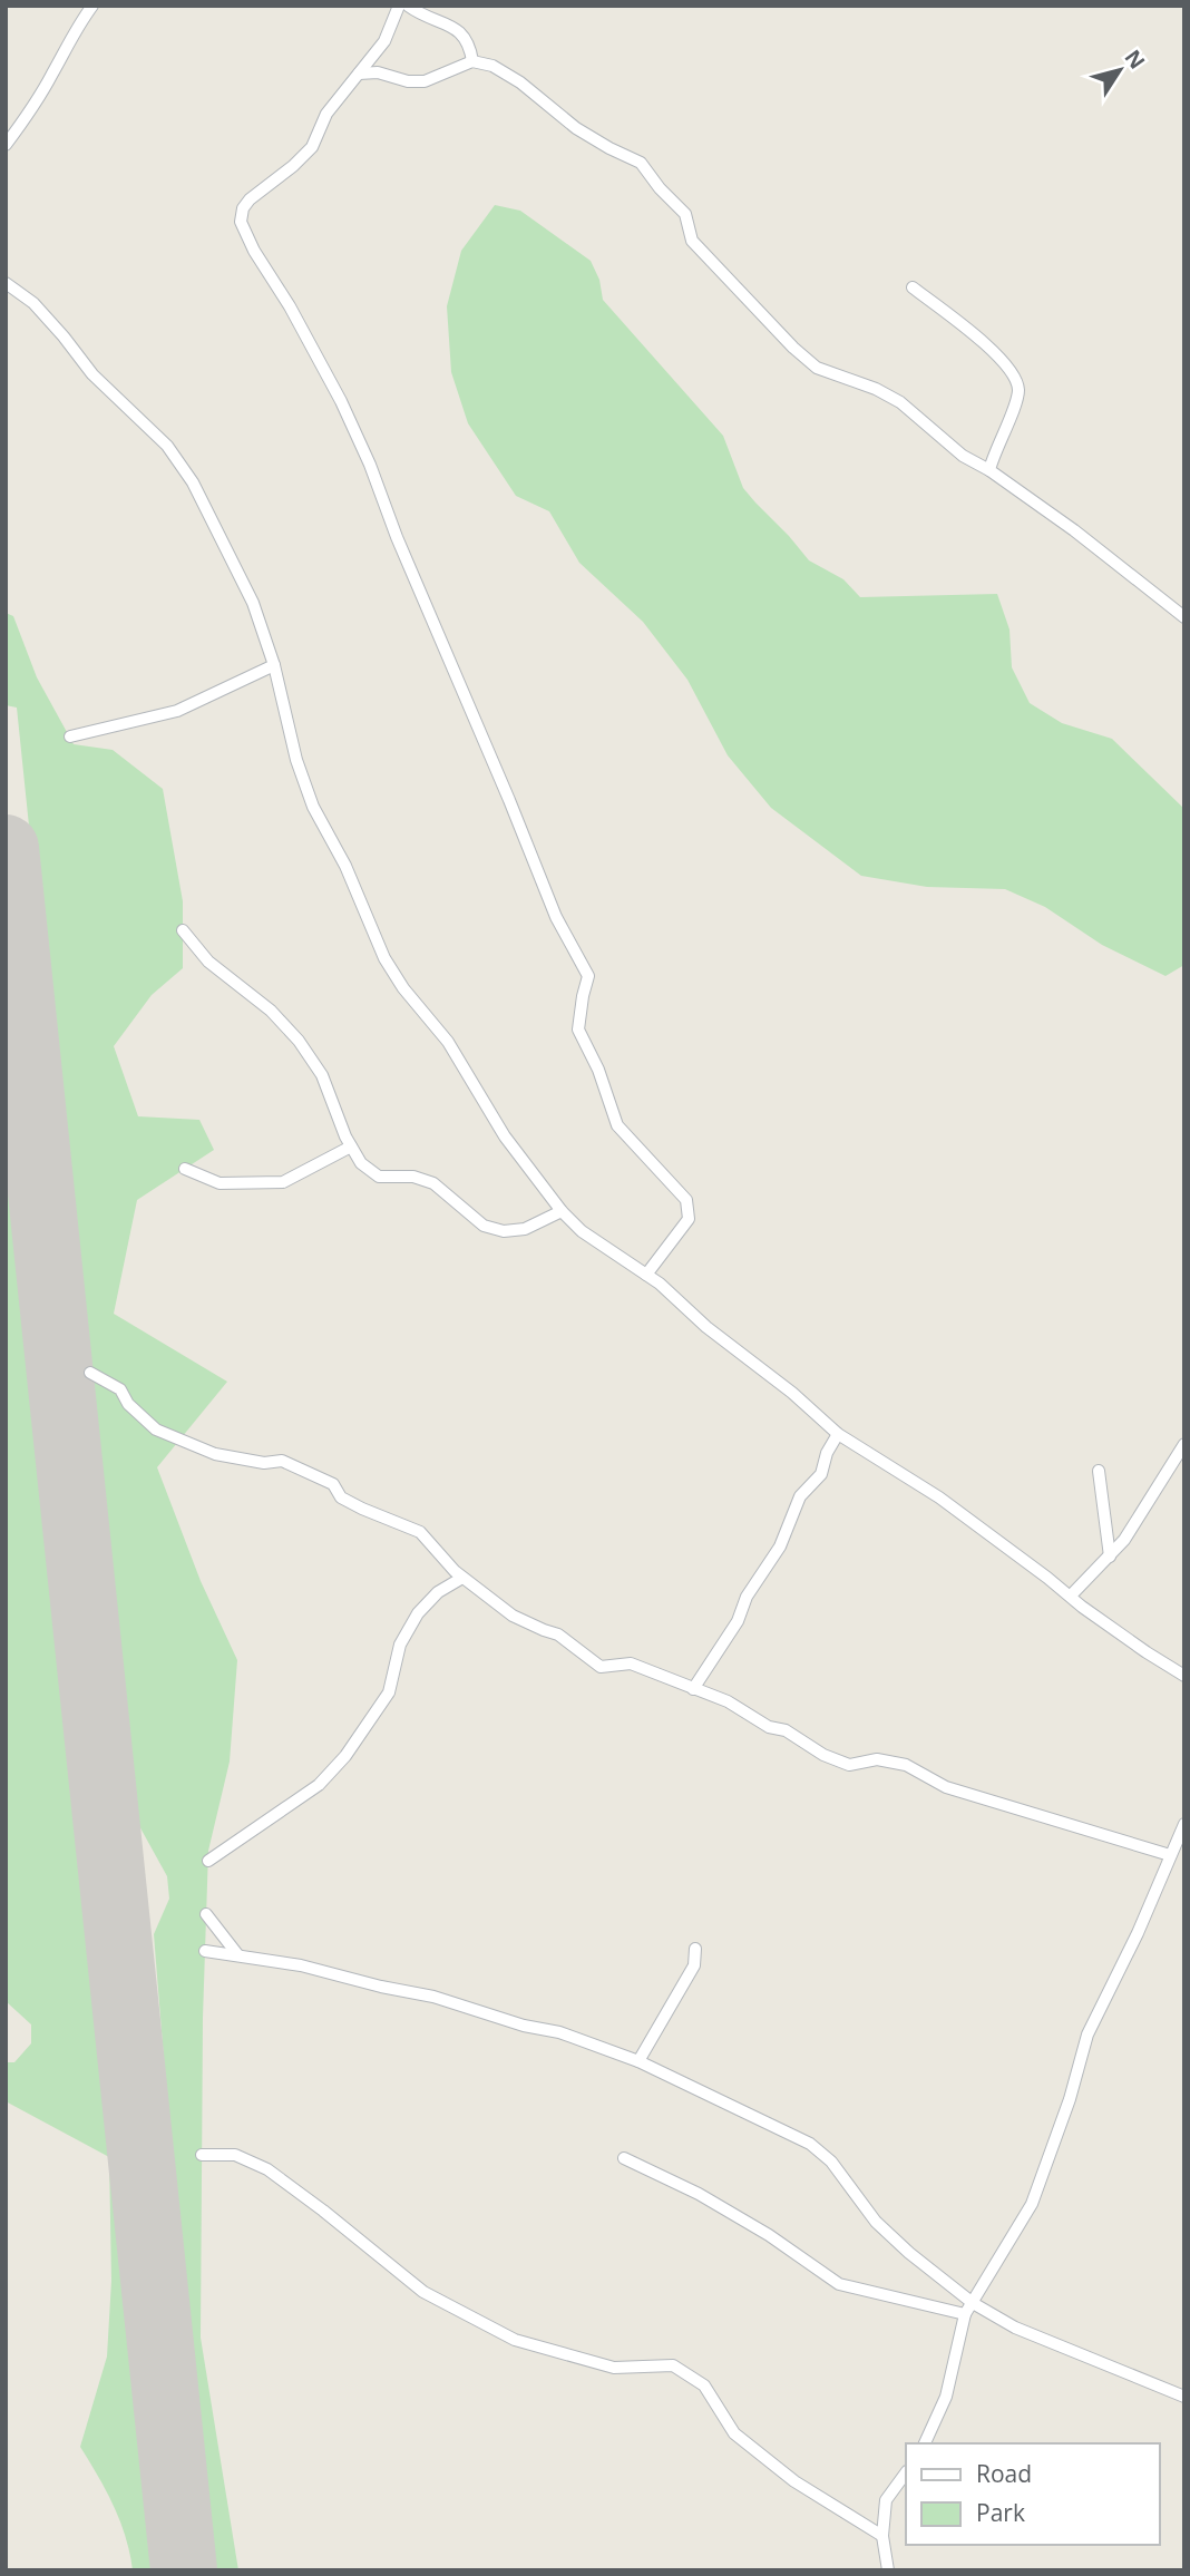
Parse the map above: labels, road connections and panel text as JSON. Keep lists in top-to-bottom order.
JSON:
{
  "legend": ["Road", "Park"],
  "north": "top right"
}
